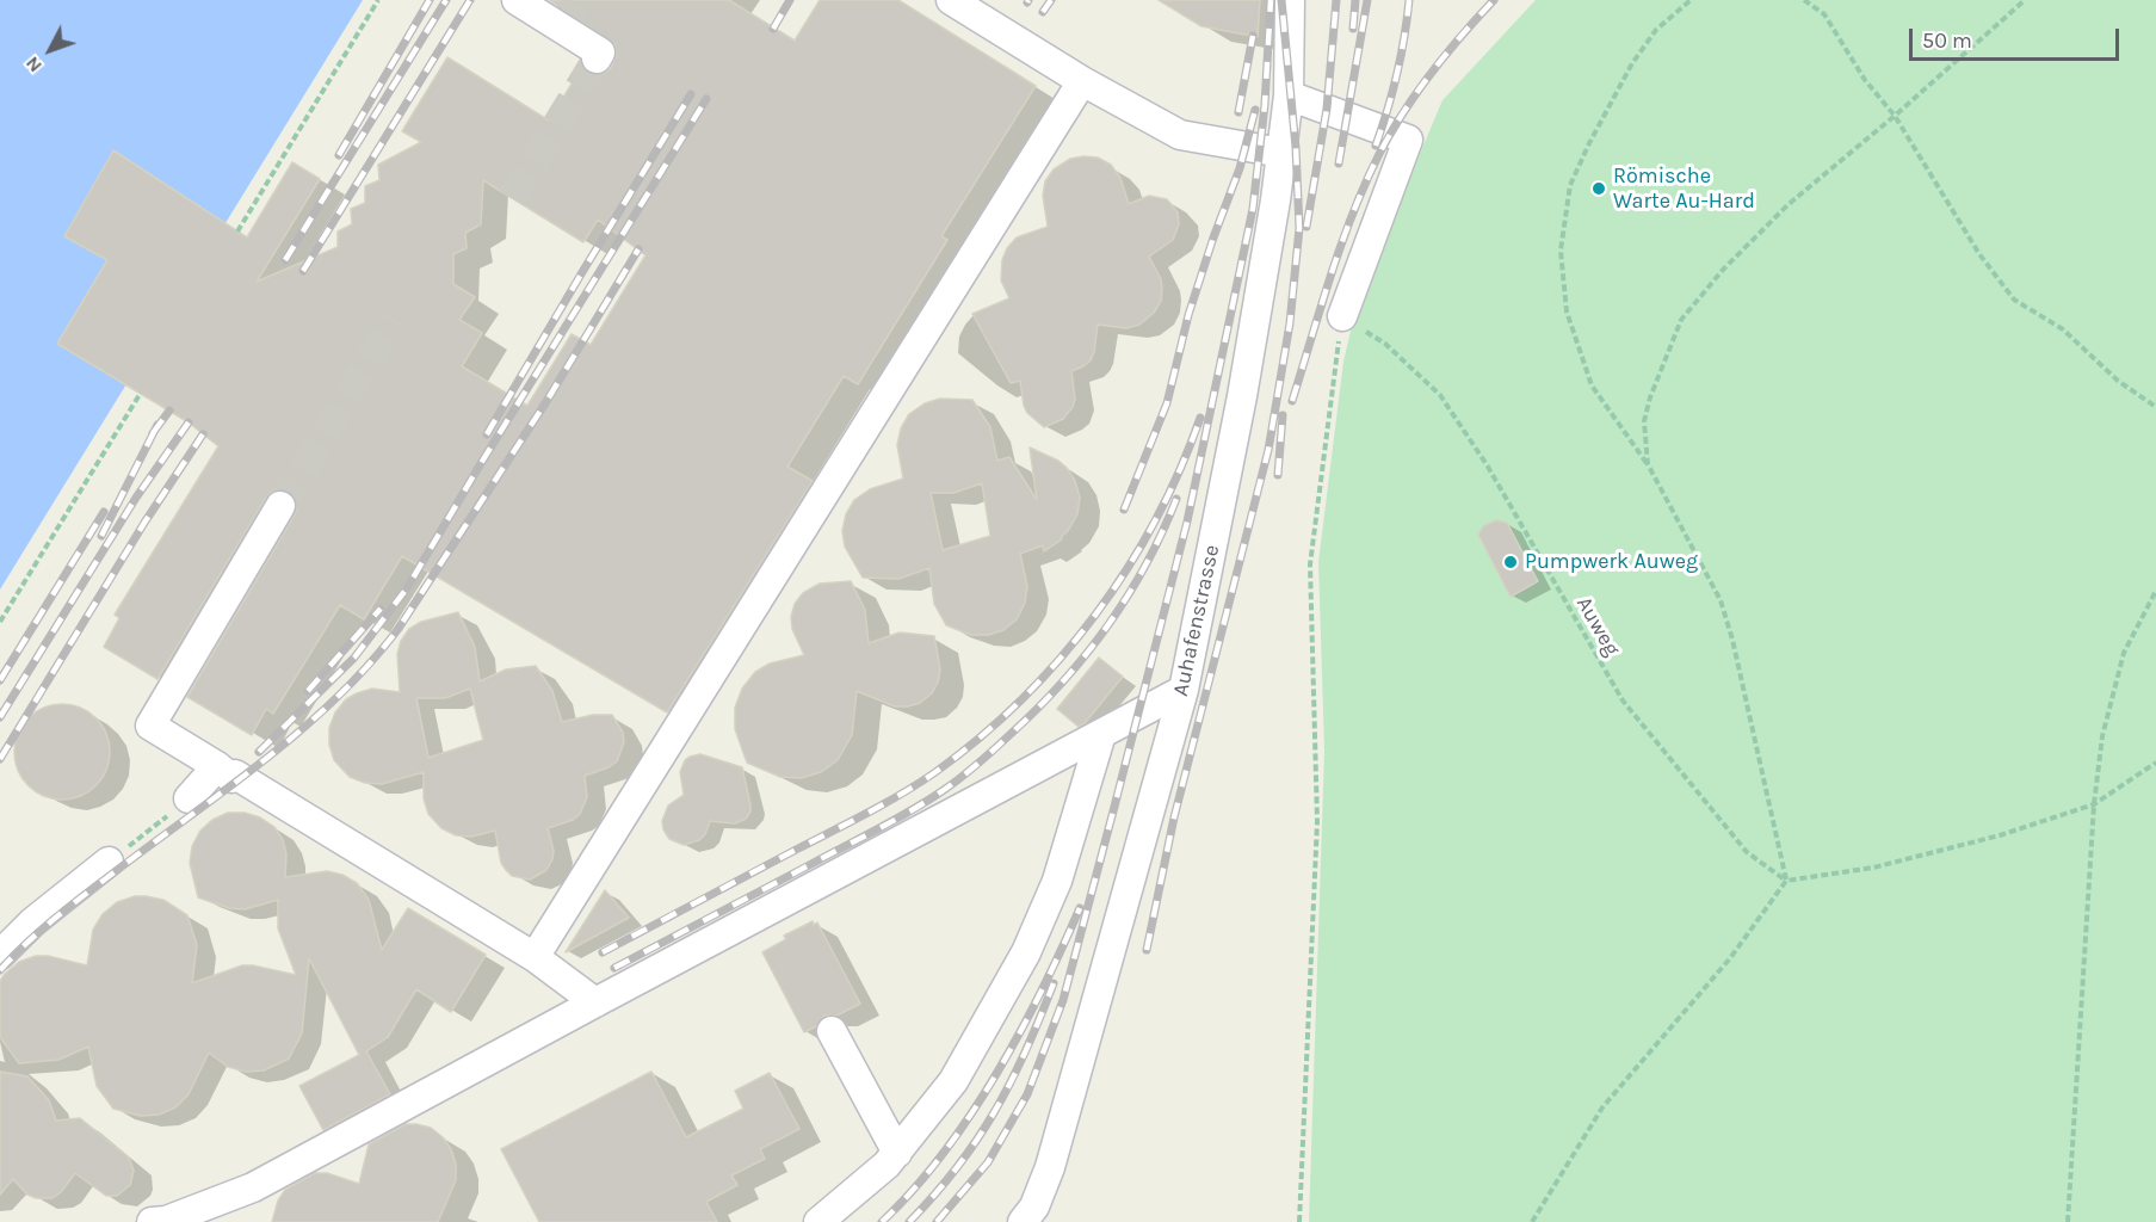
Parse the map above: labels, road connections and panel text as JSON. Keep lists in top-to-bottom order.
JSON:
{
  "streets": {
    "street": ["Auhafenstrasse"],
    "path": ["Auweg"]
  },
  "places": ["Römische Warte Au-Hard", "Pumpwerk Auweg"],
  "scale_bar": "50 m",
  "north": "bottom left"
}
